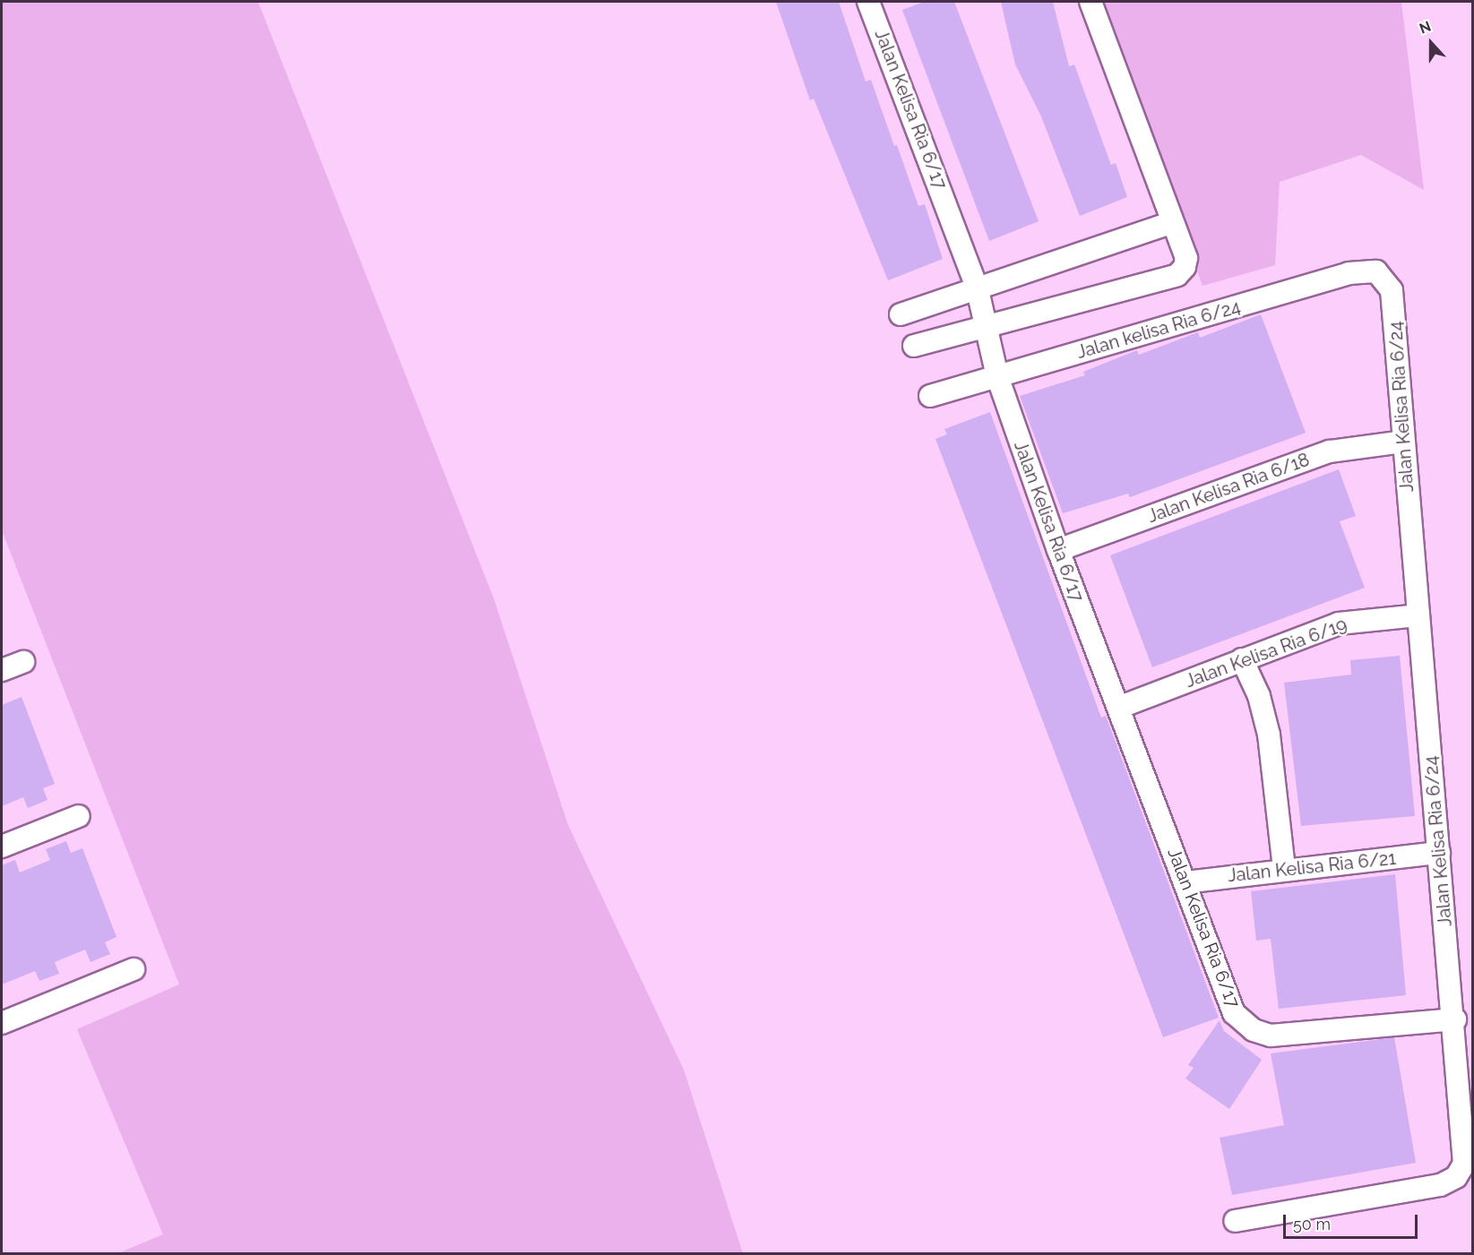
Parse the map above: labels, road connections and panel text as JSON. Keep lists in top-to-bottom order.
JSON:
{
  "streets": {
    "street": [
      "Jalan Kelisa Ria 6/17",
      "Jalan kelisa Ria 6/24",
      "Jalan Kelisa Ria 6/24",
      "Jalan Kelisa Ria 6/18",
      "Jalan Kelisa Ria 6/19",
      "Jalan Kelisa Ria 6/21"
    ]
  },
  "crossings": [
    ["Jalan Kelisa Ria 6/17", "Jalan kelisa Ria 6/24"],
    ["Jalan Kelisa Ria 6/17", "Jalan Kelisa Ria 6/24"],
    ["Jalan Kelisa Ria 6/17", "Jalan Kelisa Ria 6/18"],
    ["Jalan Kelisa Ria 6/17", "Jalan Kelisa Ria 6/19"],
    ["Jalan Kelisa Ria 6/17", "Jalan Kelisa Ria 6/21"],
    ["Jalan kelisa Ria 6/24", "Jalan Kelisa Ria 6/24"],
    ["Jalan Kelisa Ria 6/24", "Jalan Kelisa Ria 6/18"],
    ["Jalan Kelisa Ria 6/24", "Jalan Kelisa Ria 6/19"],
    ["Jalan Kelisa Ria 6/24", "Jalan Kelisa Ria 6/21"]
  ],
  "scale_bar": "50 m",
  "north": "top"
}
